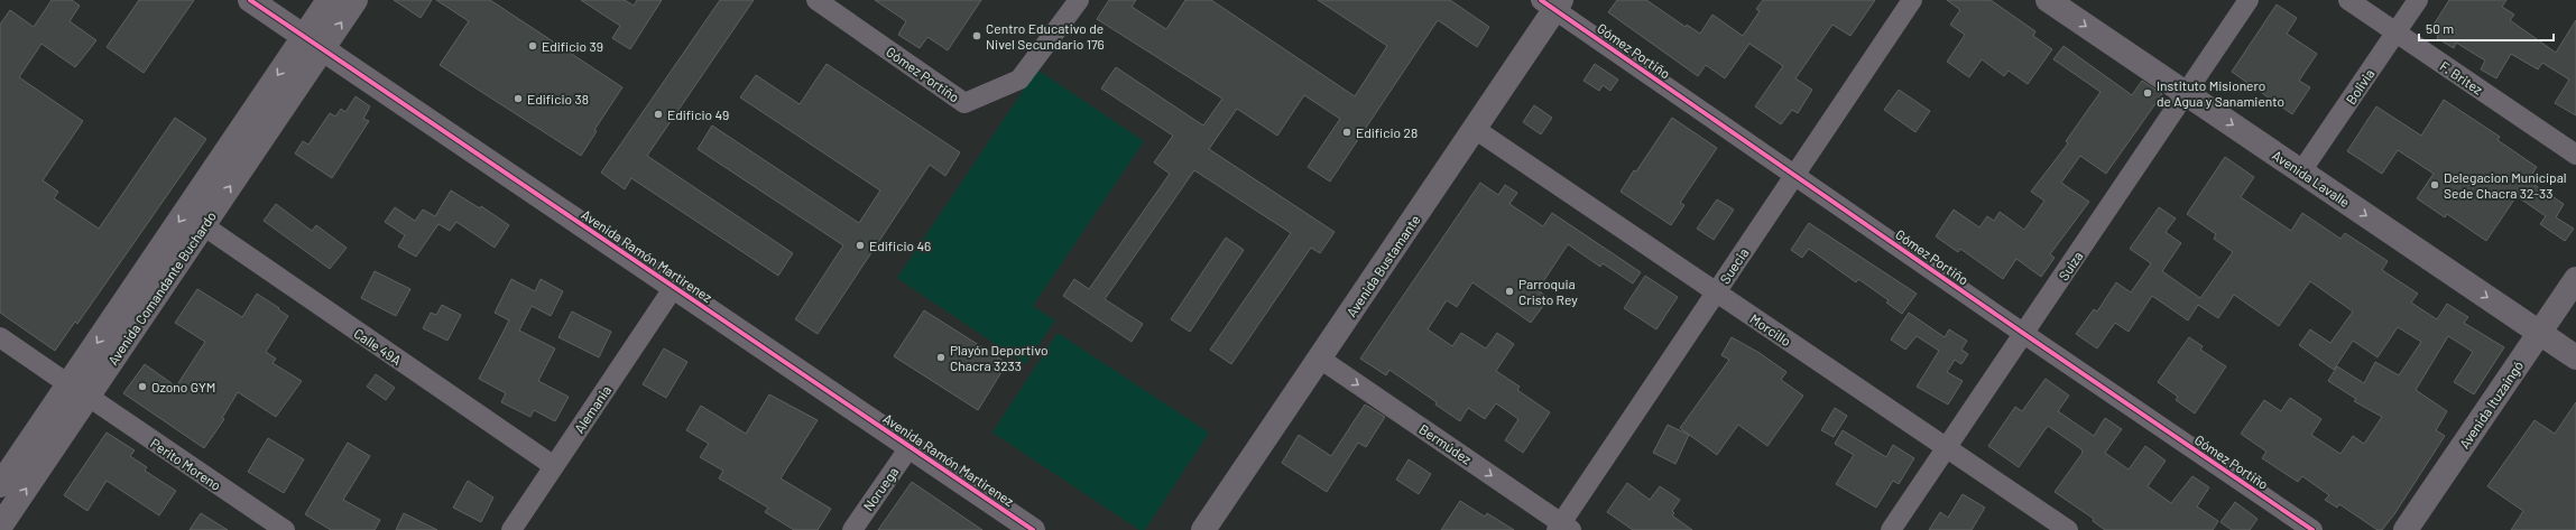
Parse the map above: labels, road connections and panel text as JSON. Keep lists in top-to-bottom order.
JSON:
{
  "streets": {
    "main road": [
      "Avenida Lavalle",
      "Avenida Ramón Martirenez",
      "Avenida Bustamante",
      "Avenida Comandante Buchardo",
      "Avenida Ituzaingó"
    ],
    "street": [
      "Gómez Portiño",
      "F. Britez",
      "Bolivia",
      "Suecia",
      "Suiza",
      "Morcillo",
      "Calle 49A",
      "Alemania",
      "Bermúdez",
      "Perito Moreno",
      "Noruega"
    ]
  },
  "crossings": [
    ["Gómez Portiño", "Avenida Bustamante"],
    ["Gómez Portiño", "Suecia"],
    ["Gómez Portiño", "Suiza"],
    ["F. Britez", "Bolivia"],
    ["Bolivia", "Avenida Lavalle"],
    ["Avenida Lavalle", "Suiza"],
    ["Avenida Lavalle", "Avenida Ituzaingó"],
    ["Avenida Ramón Martirenez", "Avenida Comandante Buchardo"],
    ["Avenida Ramón Martirenez", "Alemania"],
    ["Avenida Ramón Martirenez", "Noruega"],
    ["Avenida Bustamante", "Morcillo"],
    ["Avenida Bustamante", "Bermúdez"],
    ["Suecia", "Morcillo"],
    ["Suecia", "Bermúdez"],
    ["Suiza", "Morcillo"],
    ["Avenida Comandante Buchardo", "Calle 49A"],
    ["Avenida Comandante Buchardo", "Perito Moreno"],
    ["Calle 49A", "Alemania"]
  ],
  "one_way": ["Avenida Lavalle", "Bermúdez"],
  "places": [
    "Centro Educativo de Nivel Secundario 176",
    "Edificio 39",
    "Instituto Misionero de Agua y Sanamiento",
    "Edificio 38",
    "Edificio 49",
    "Edificio 28",
    "Delegacion Municipal Sede Chacra 32-33",
    "Edificio 46",
    "Parroquia Cristo Rey",
    "Playón Deportivo Chacra 3233",
    "Ozono GYM"
  ],
  "scale_bar": "50 m"
}
